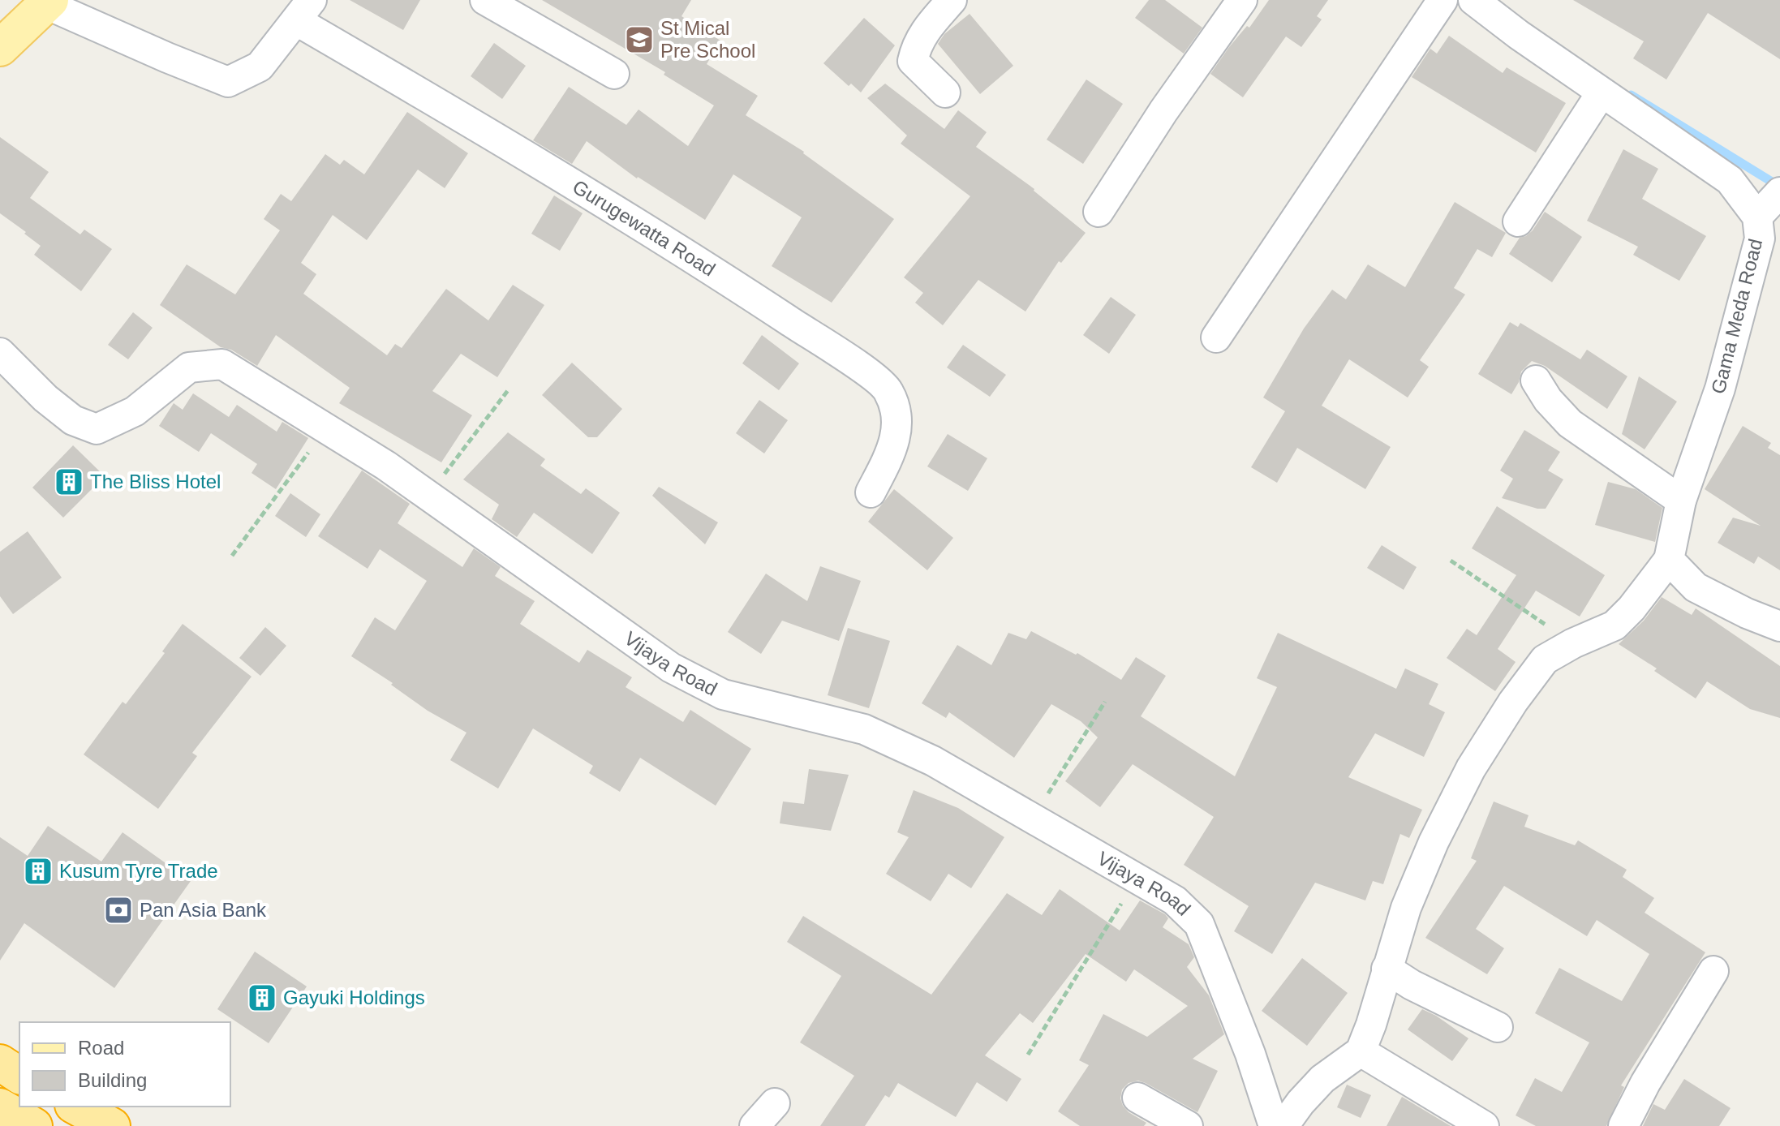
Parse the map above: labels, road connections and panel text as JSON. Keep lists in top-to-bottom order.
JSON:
{
  "streets": {
    "street": ["Gurugewatta Road", "Gama Meda Road", "Vijaya Road"]
  },
  "places": {
    "school or university": ["St Mical Pre School"],
    "building": ["The Bliss Hotel", "Kusum Tyre Trade", "Gayuki Holdings"],
    "bank": ["Pan Asia Bank"]
  },
  "legend": ["Road", "Building"]
}
